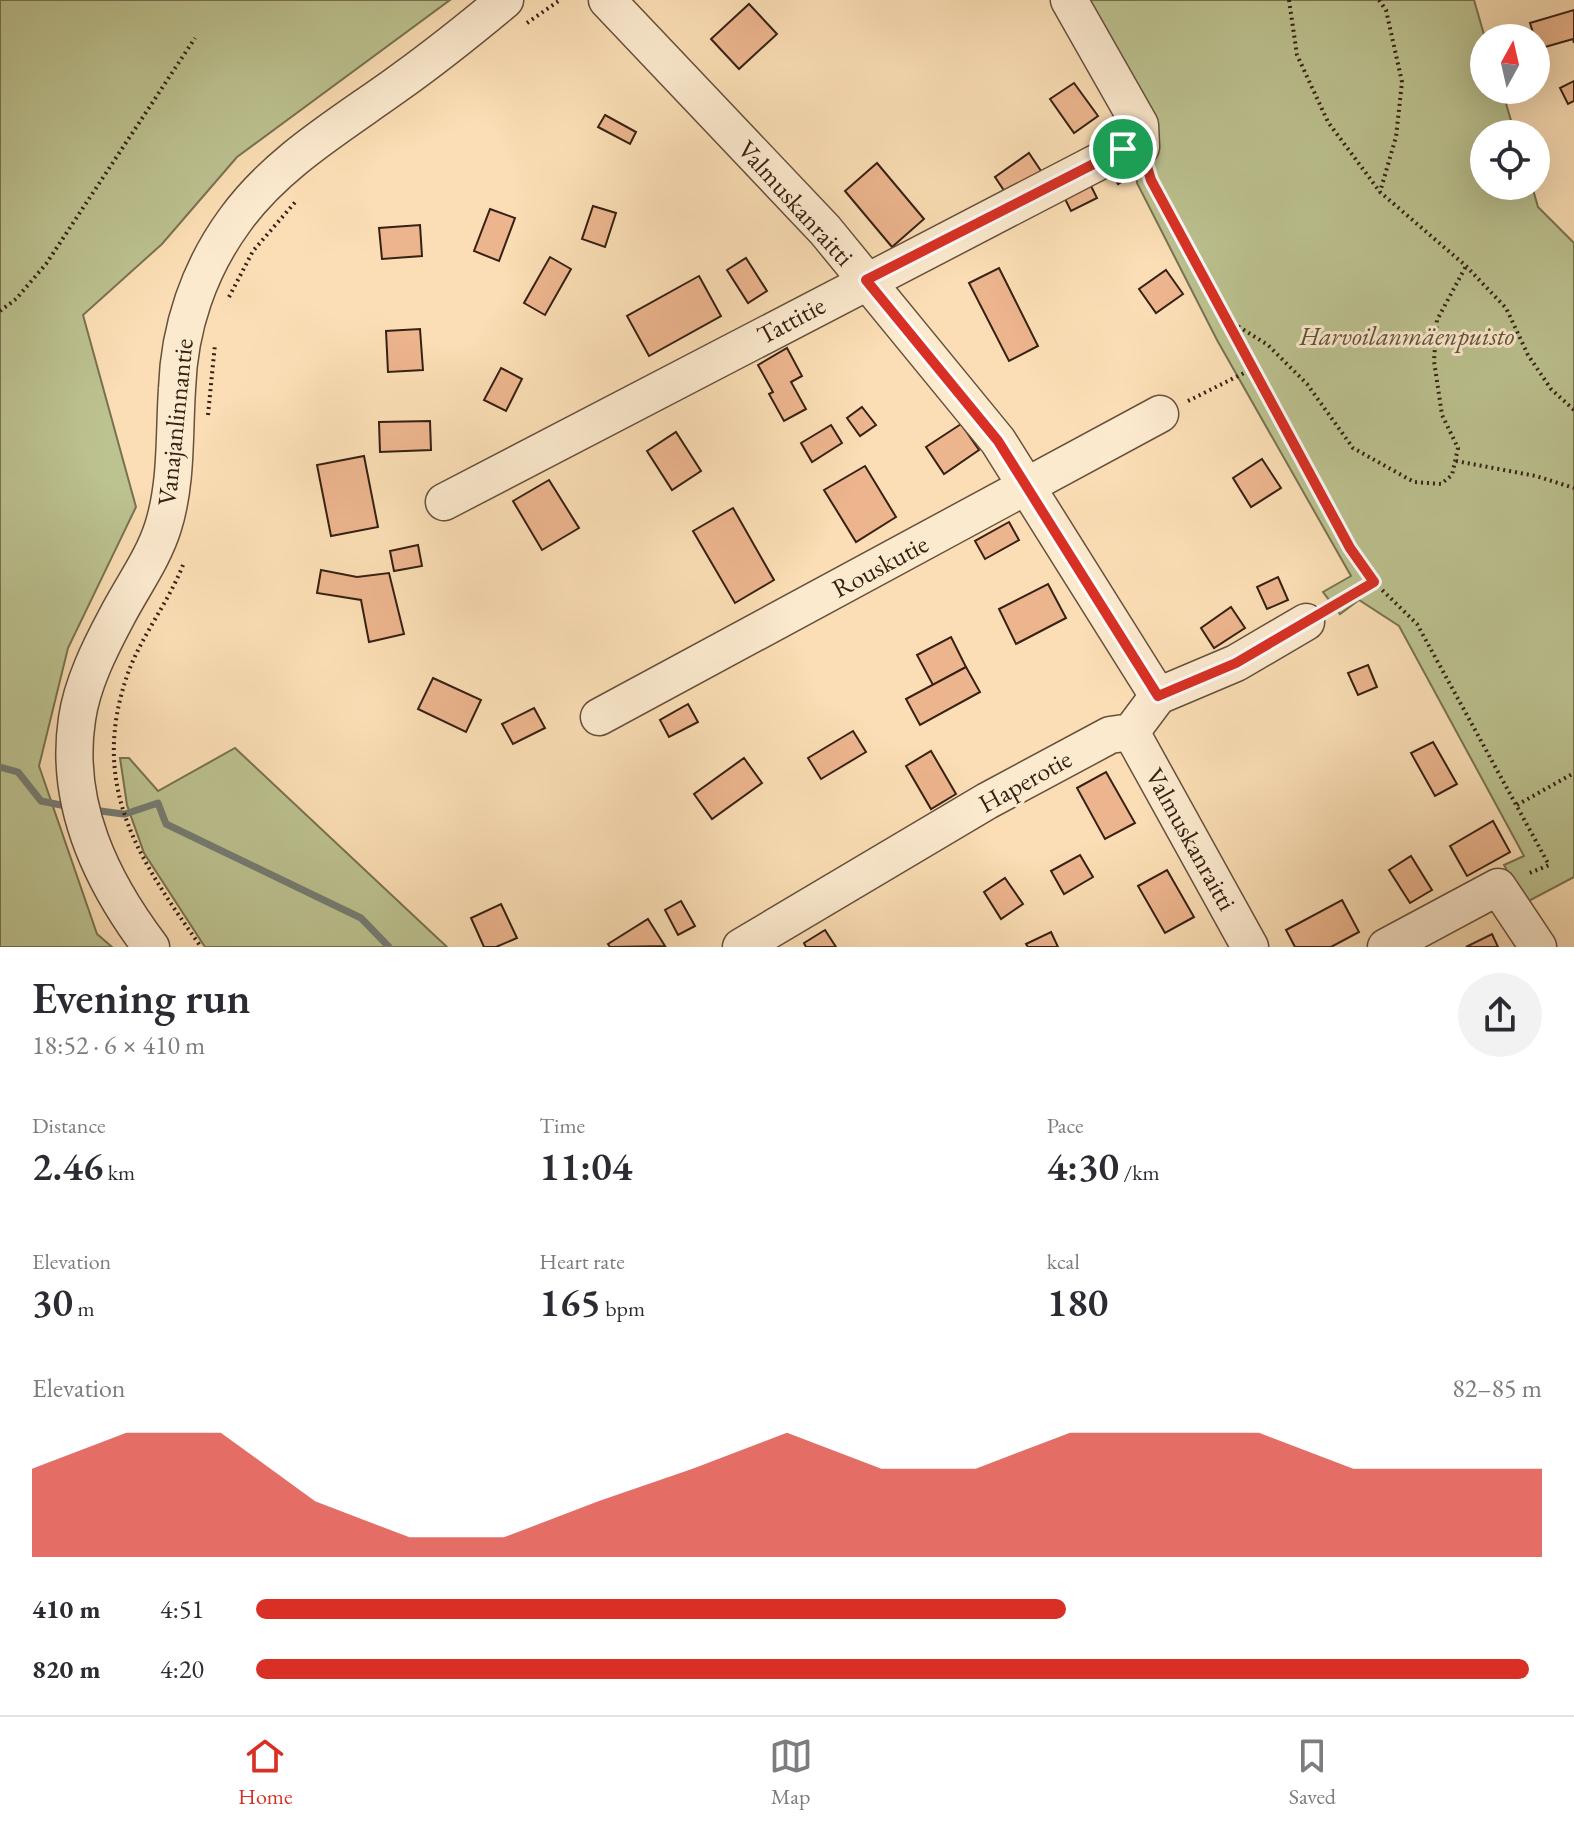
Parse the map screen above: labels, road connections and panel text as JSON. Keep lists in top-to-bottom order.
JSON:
{
  "streets": {
    "street": [
      "Valmuskanraitti",
      "Tattitie",
      "Vanajanlinnantie",
      "Rouskutie",
      "Haperotie"
    ]
  },
  "crossings": [
    ["Valmuskanraitti", "Tattitie"],
    ["Valmuskanraitti", "Rouskutie"],
    ["Valmuskanraitti", "Haperotie"]
  ],
  "parks": ["Harvoilanmäenpuisto"],
  "north": "top",
  "page": {
    "heading": ["Evening run", "18:52 · 6 × 410 m"],
    "stats": [
      ["Distance", "2.46 km"],
      ["Time", "11:04"],
      ["Pace", "4:30 /km"],
      ["Elevation", "30 m"],
      ["Heart rate", "165 bpm"],
      ["kcal", "180"]
    ],
    "chart": ["Elevation", "82–85 m"],
    "list": [
      {
        "name": "410 m",
        "note": "4:51"
      },
      {
        "name": "820 m",
        "note": "4:20"
      }
    ],
    "tabs": ["Home", "Map", "Saved"]
  }
}
